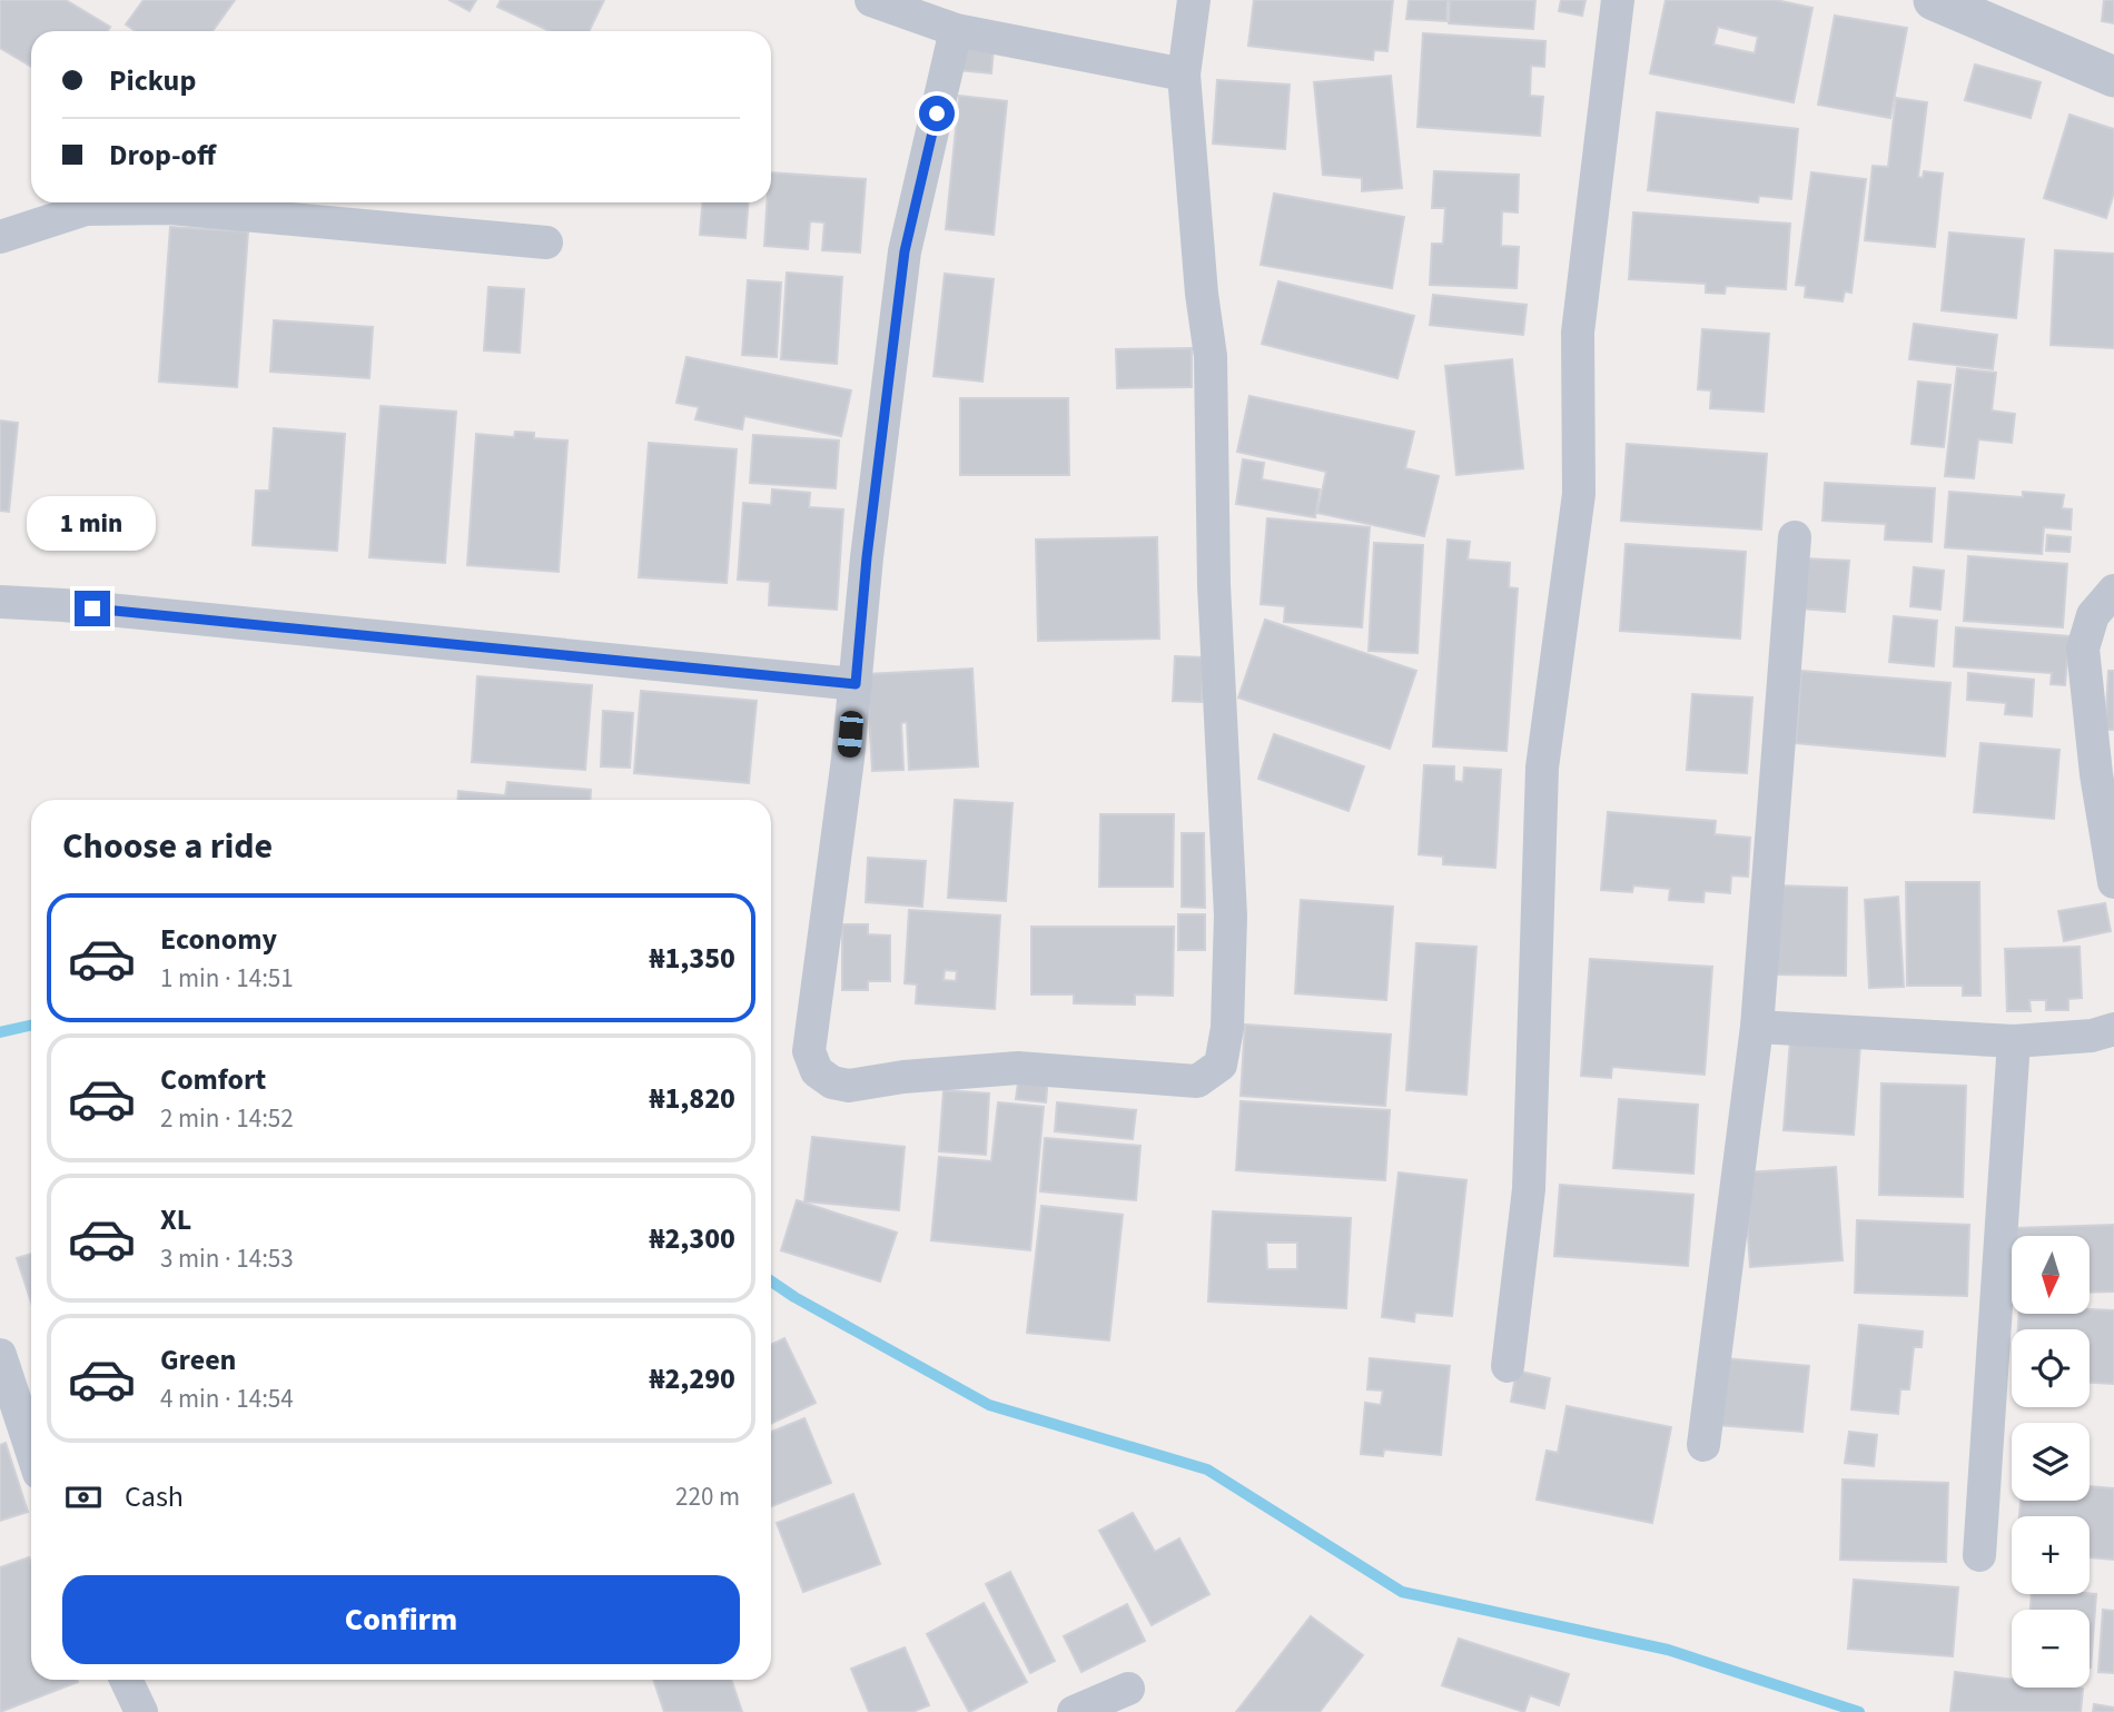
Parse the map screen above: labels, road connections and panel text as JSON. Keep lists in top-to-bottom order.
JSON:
{
  "north": "bottom",
  "page": {
    "banner": ["Pickup", "Drop-off"],
    "bubble": "1 min",
    "heading": "Choose a ride",
    "list": [
      {
        "name": "Economy",
        "note": "1 min · 14:51",
        "value": "₦1,350"
      },
      {
        "name": "Comfort",
        "note": "2 min · 14:52",
        "value": "₦1,820"
      },
      {
        "name": "XL",
        "note": "3 min · 14:53",
        "value": "₦2,300"
      },
      {
        "name": "Green",
        "note": "4 min · 14:54",
        "value": "₦2,290"
      }
    ],
    "map_buttons": ["+", "−"],
    "pay": ["Cash", "220 m"],
    "buttons": "Confirm"
  }
}
